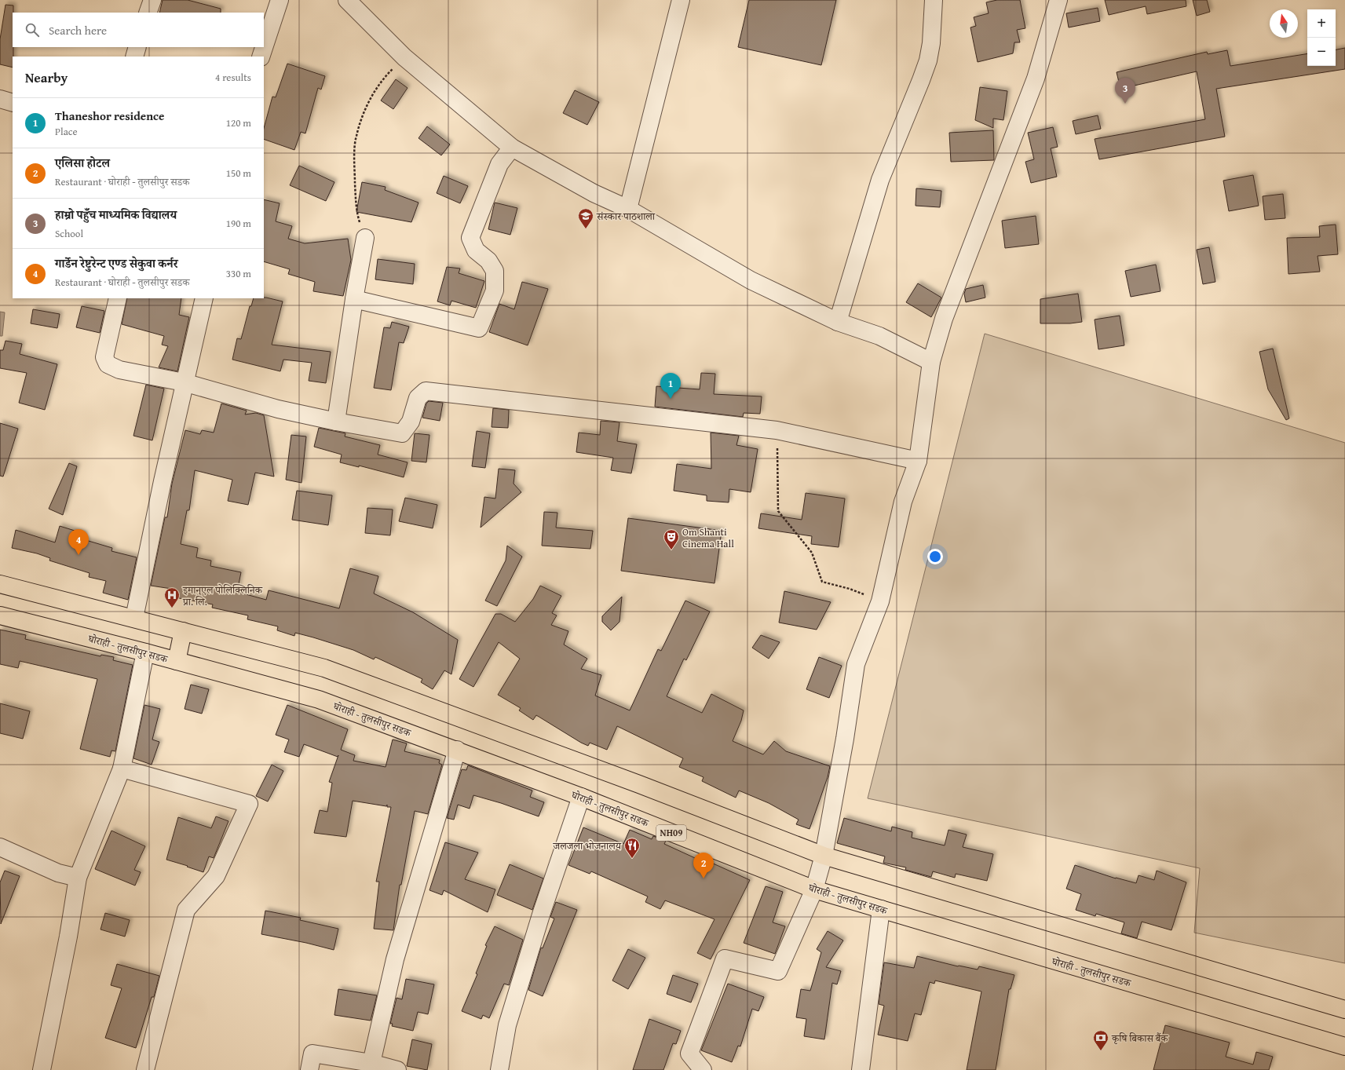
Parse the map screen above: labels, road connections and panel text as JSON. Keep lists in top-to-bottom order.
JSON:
{
  "streets": {
    "main road": ["घोराही - तुलसीपुर सडक", "NH09"]
  },
  "places": {
    "school or university": ["संस्कार पाठशाला"],
    "theatre": ["Om Shanti Cinema Hall"],
    "hospital": ["इमानुएल पोलिक्लिनिक प्रा. लि."],
    "restaurant": ["जलजला भोजनालय"],
    "bank": ["कृषि बिकास बैंक"]
  },
  "north": "top",
  "page": {
    "map_buttons": ["+", "−"],
    "search": "Search here",
    "heading": ["Nearby", "4 results"],
    "pins": [
      "3",
      "1",
      "4",
      "2"
    ],
    "list": [
      {
        "mark": "1",
        "name": "Thaneshor residence",
        "note": "Place",
        "value": "120 m"
      },
      {
        "mark": "2",
        "name": "एलिसा होटल",
        "note": "Restaurant · घोराही - तुलसीपुर सडक",
        "value": "150 m"
      },
      {
        "mark": "3",
        "name": "हाम्रो पहुँच माध्यमिक विद्यालय",
        "note": "School",
        "value": "190 m"
      },
      {
        "mark": "4",
        "name": "गार्डेन रेष्टुरेन्ट एण्ड सेकुवा कर्नर",
        "note": "Restaurant · घोराही - तुलसीपुर सडक",
        "value": "330 m"
      }
    ]
  }
}
